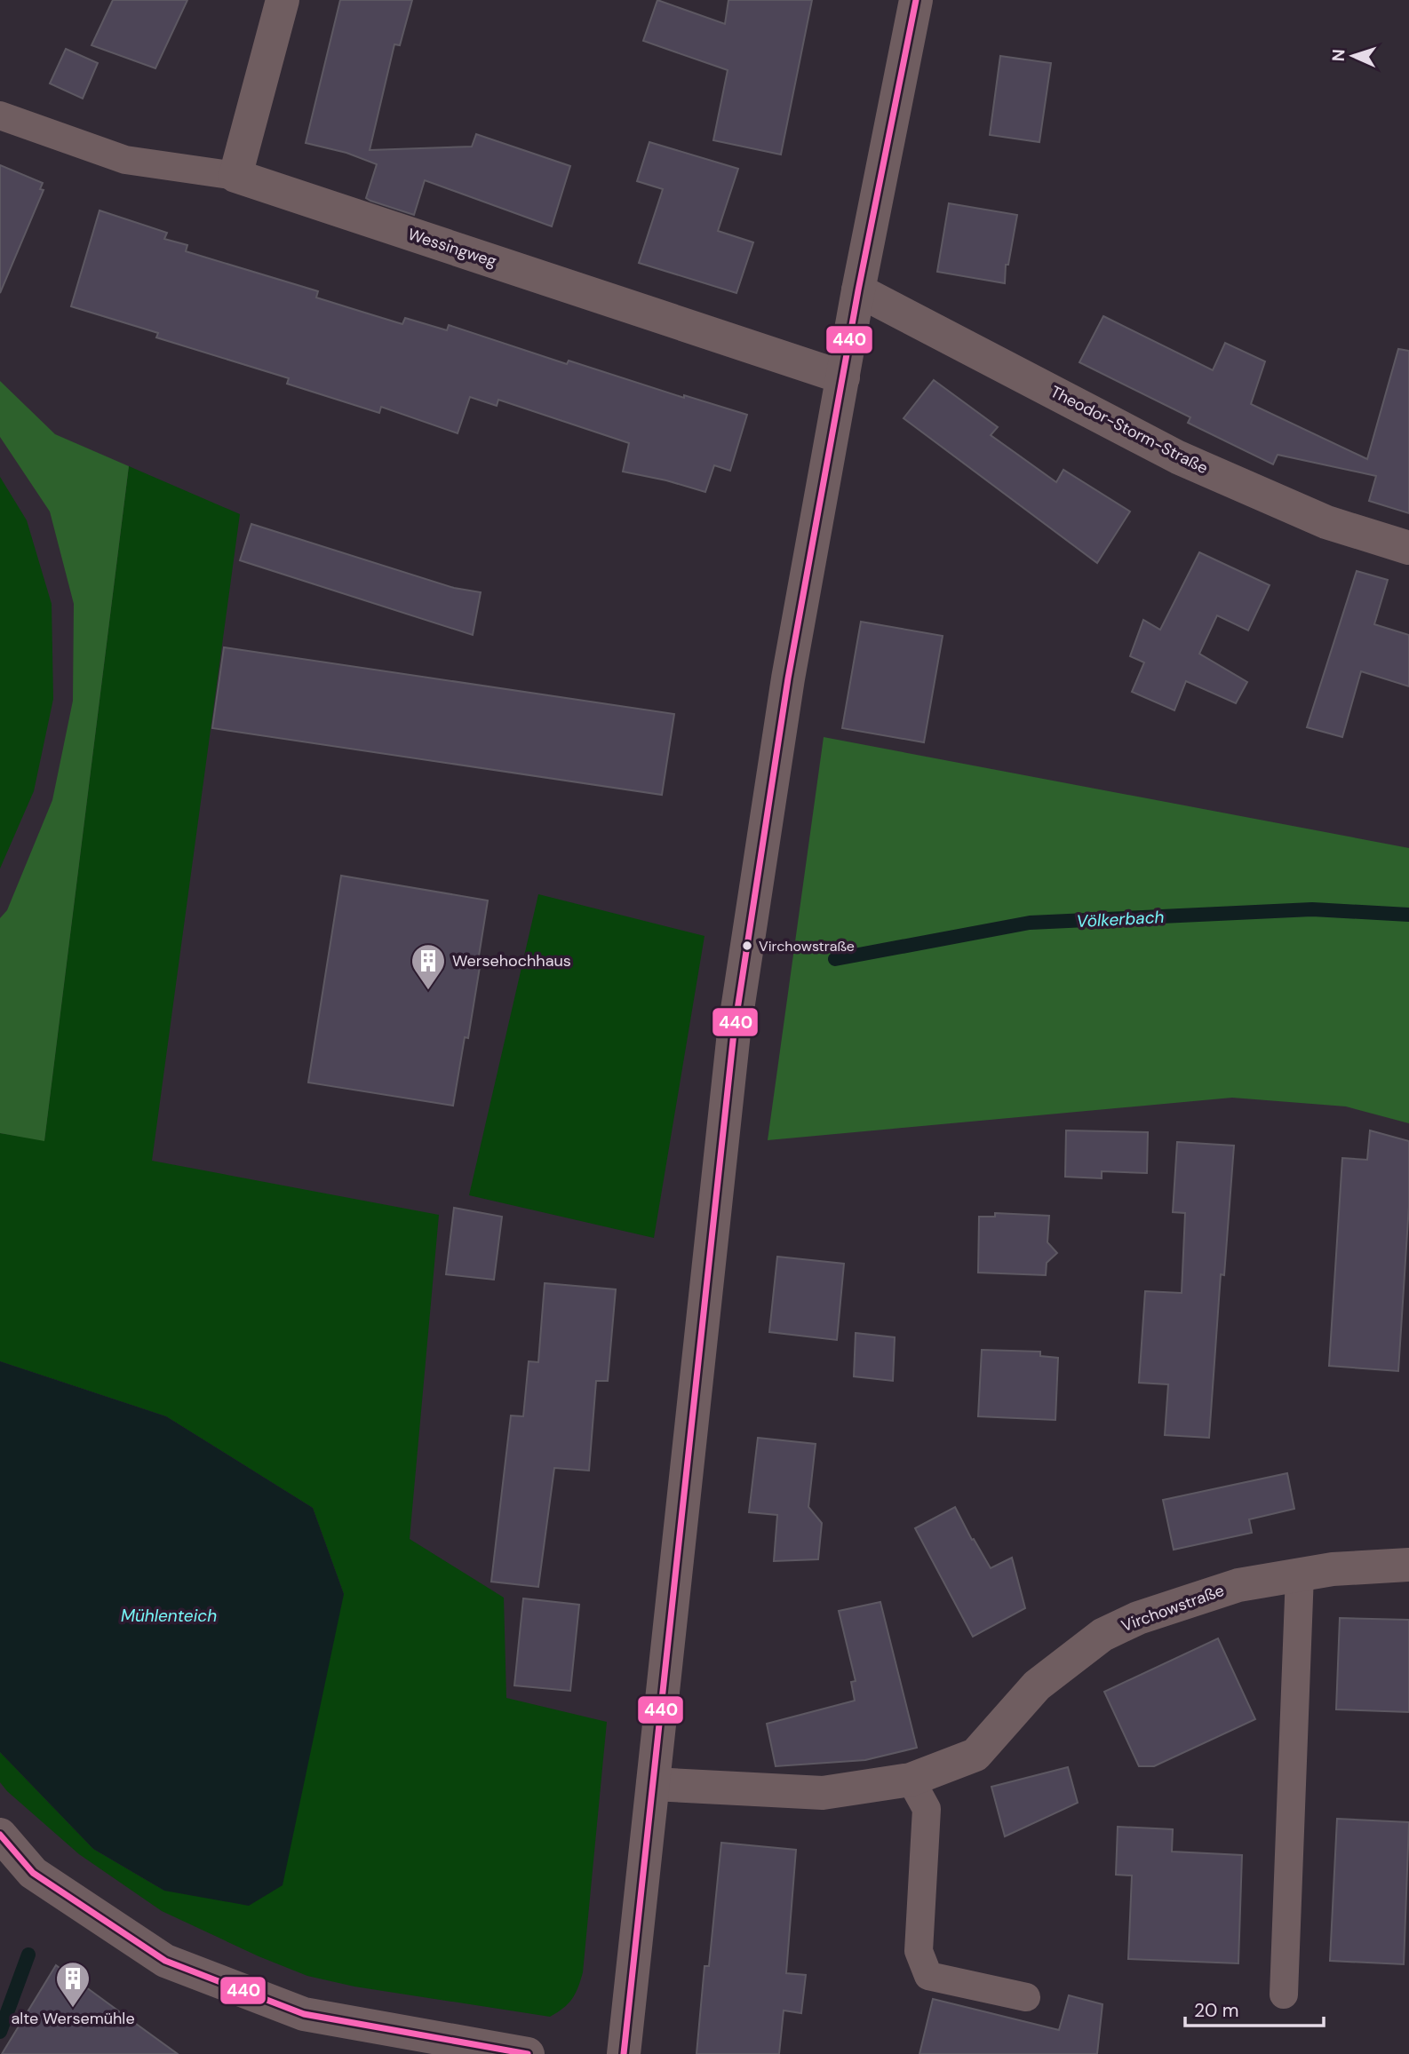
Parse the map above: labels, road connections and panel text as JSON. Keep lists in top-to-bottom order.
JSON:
{
  "streets": {
    "street": ["Wessingweg", "Theodor-Storm-Straße", "Virchowstraße"]
  },
  "water": ["Völkerbach", "Mühlenteich"],
  "places": {
    "other": ["Virchowstraße"],
    "building": ["Wersehochhaus", "alte Wersemühle"]
  },
  "lines": ["transit line 440"],
  "scale_bar": "20 m",
  "north": "left"
}
